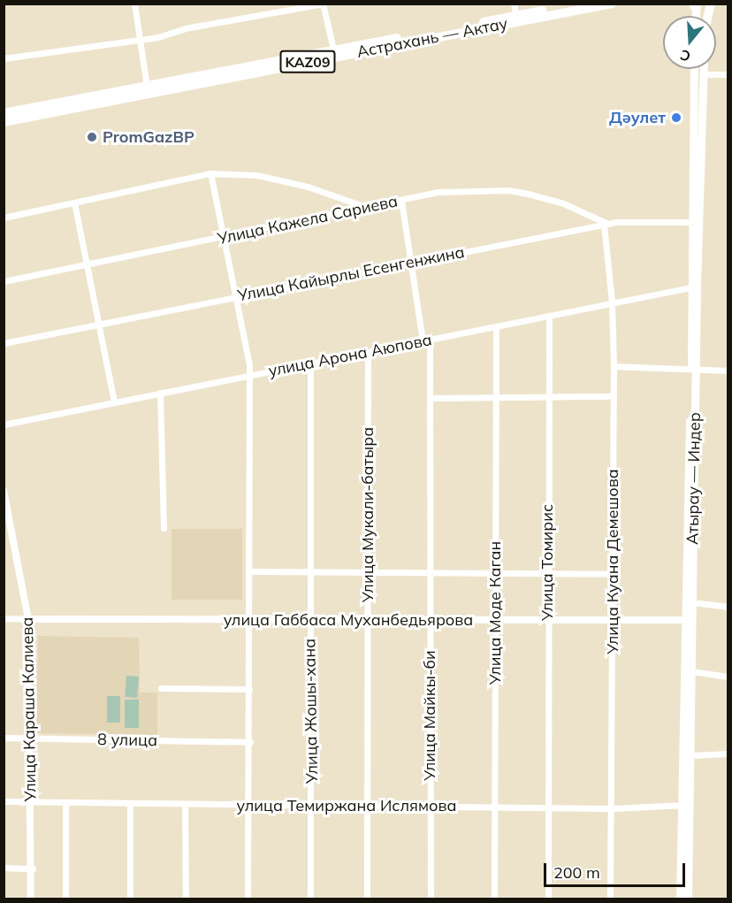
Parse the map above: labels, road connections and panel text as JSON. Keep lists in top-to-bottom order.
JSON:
{
  "streets": {
    "highway": ["Астрахань — Актау", "KAZ09"],
    "main road": ["Атырау — Индер"],
    "street": [
      "Улица Кажела Сариева",
      "Улица Кайырлы Есенгенжина",
      "улица Арона Аюпова",
      "Улица Мукали-батыра",
      "Улица Куана Демешова",
      "Улица Томирис",
      "Улица Моде Каган",
      "улица Габбаса Муханбедьярова",
      "Улица Караша Калиева",
      "Улица Жошы-хана",
      "Улица Майкы-би",
      "8 улица",
      "улица Темиржана Ислямова"
    ]
  },
  "crossings": [
    ["Улица Кажела Сариева", "Улица Кайырлы Есенгенжина"],
    ["Улица Кажела Сариева", "Улица Куана Демешова"],
    ["Улица Кажела Сариева", "Улица Майкы-би"],
    ["Улица Кайырлы Есенгенжина", "Атырау — Индер"],
    ["Улица Кайырлы Есенгенжина", "Улица Куана Демешова"],
    ["Улица Кайырлы Есенгенжина", "Улица Майкы-би"],
    ["улица Арона Аюпова", "Атырау — Индер"],
    ["улица Арона Аюпова", "Улица Мукали-батыра"],
    ["улица Арона Аюпова", "Улица Куана Демешова"],
    ["улица Арона Аюпова", "Улица Томирис"],
    ["улица Арона Аюпова", "Улица Моде Каган"],
    ["улица Арона Аюпова", "Улица Жошы-хана"],
    ["улица Арона Аюпова", "Улица Майкы-би"],
    ["Атырау — Индер", "улица Габбаса Муханбедьярова"],
    ["Атырау — Индер", "улица Темиржана Ислямова"],
    ["Улица Мукали-батыра", "улица Габбаса Муханбедьярова"],
    ["Улица Мукали-батыра", "улица Темиржана Ислямова"],
    ["Улица Куана Демешова", "улица Габбаса Муханбедьярова"],
    ["Улица Куана Демешова", "улица Темиржана Ислямова"],
    ["Улица Томирис", "улица Габбаса Муханбедьярова"],
    ["Улица Томирис", "улица Темиржана Ислямова"],
    ["Улица Моде Каган", "улица Габбаса Муханбедьярова"],
    ["Улица Моде Каган", "улица Темиржана Ислямова"],
    ["улица Габбаса Муханбедьярова", "Улица Караша Калиева"],
    ["улица Габбаса Муханбедьярова", "Улица Жошы-хана"],
    ["улица Габбаса Муханбедьярова", "Улица Майкы-би"],
    ["Улица Караша Калиева", "8 улица"],
    ["Улица Караша Калиева", "улица Темиржана Ислямова"],
    ["Улица Жошы-хана", "улица Темиржана Ислямова"],
    ["Улица Майкы-би", "улица Темиржана Ислямова"]
  ],
  "places": ["Дәулет", "PromGazBP"],
  "scale_bar": "200 m",
  "north": "bottom"
}
